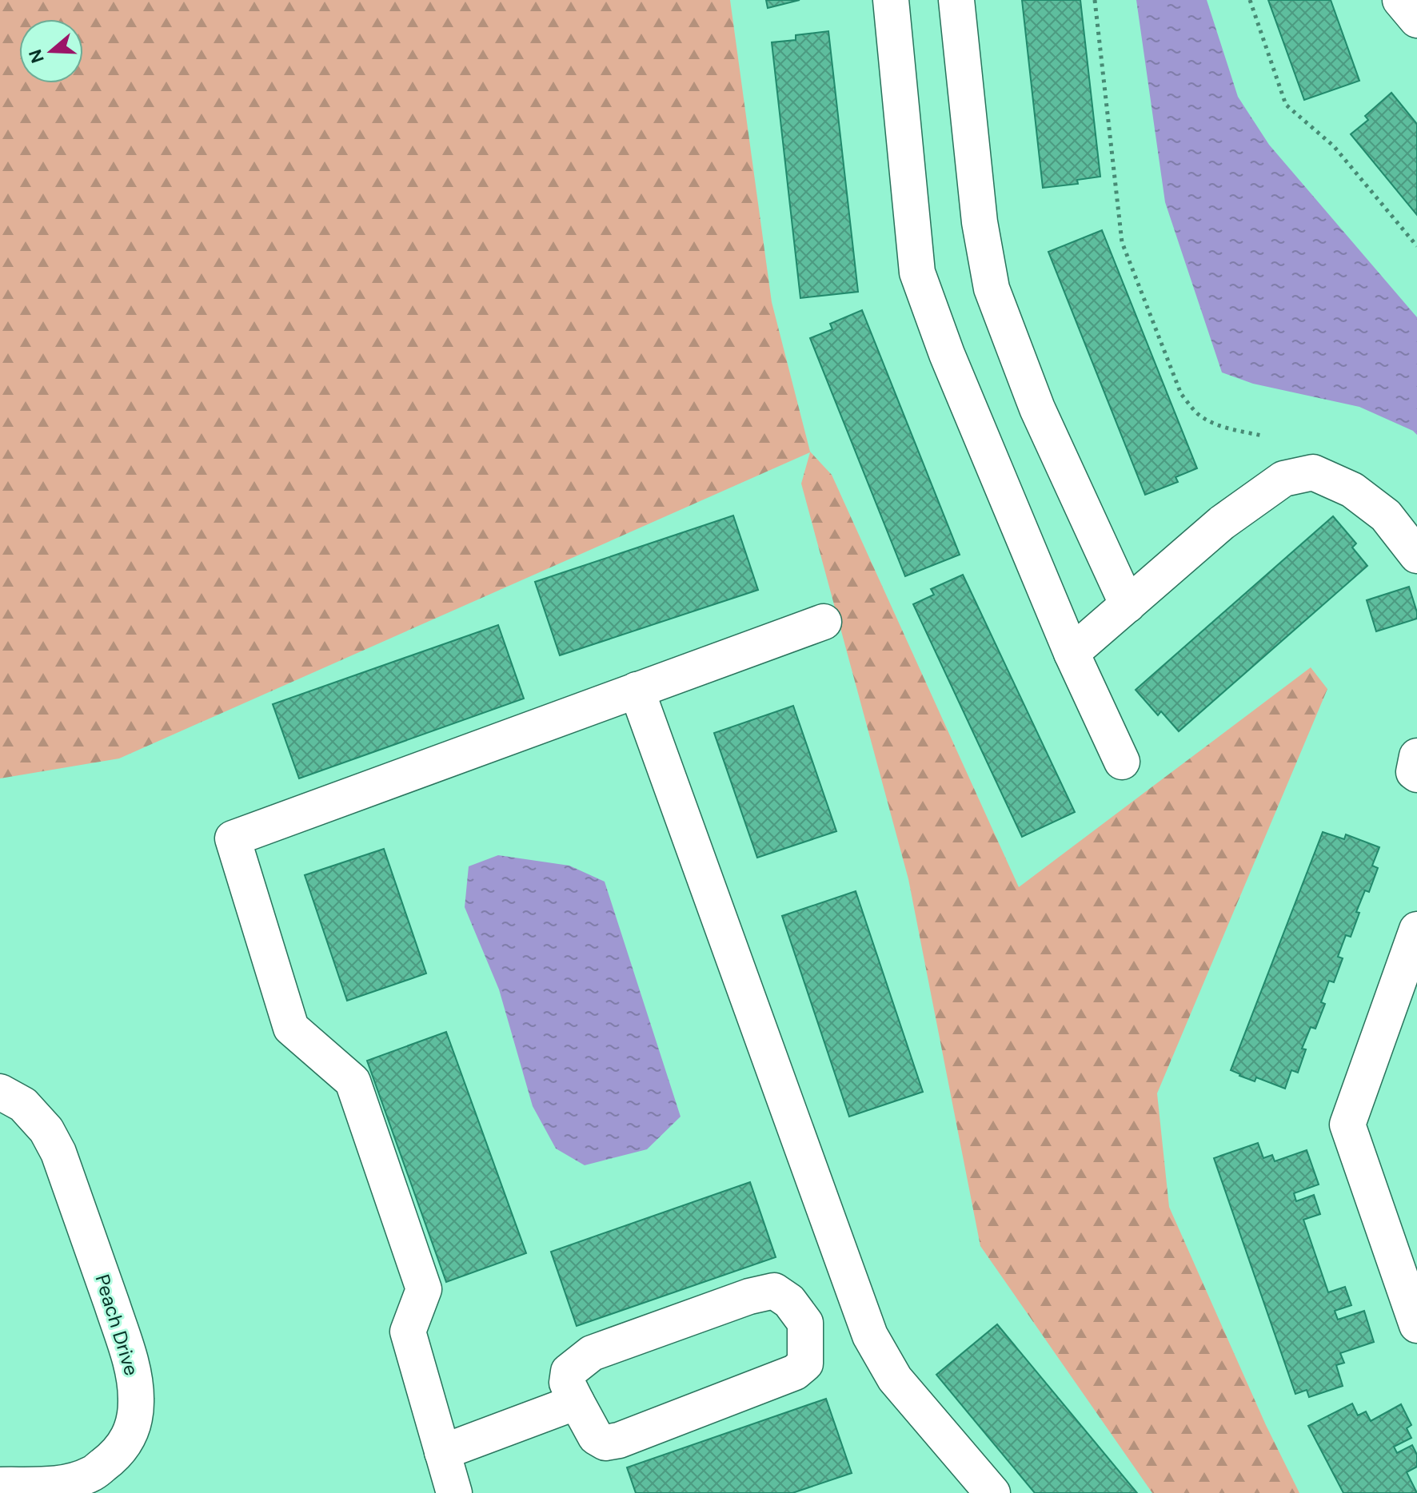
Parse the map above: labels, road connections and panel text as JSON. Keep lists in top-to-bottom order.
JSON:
{
  "streets": {
    "street": ["Peach Drive"]
  },
  "north": "left"
}
